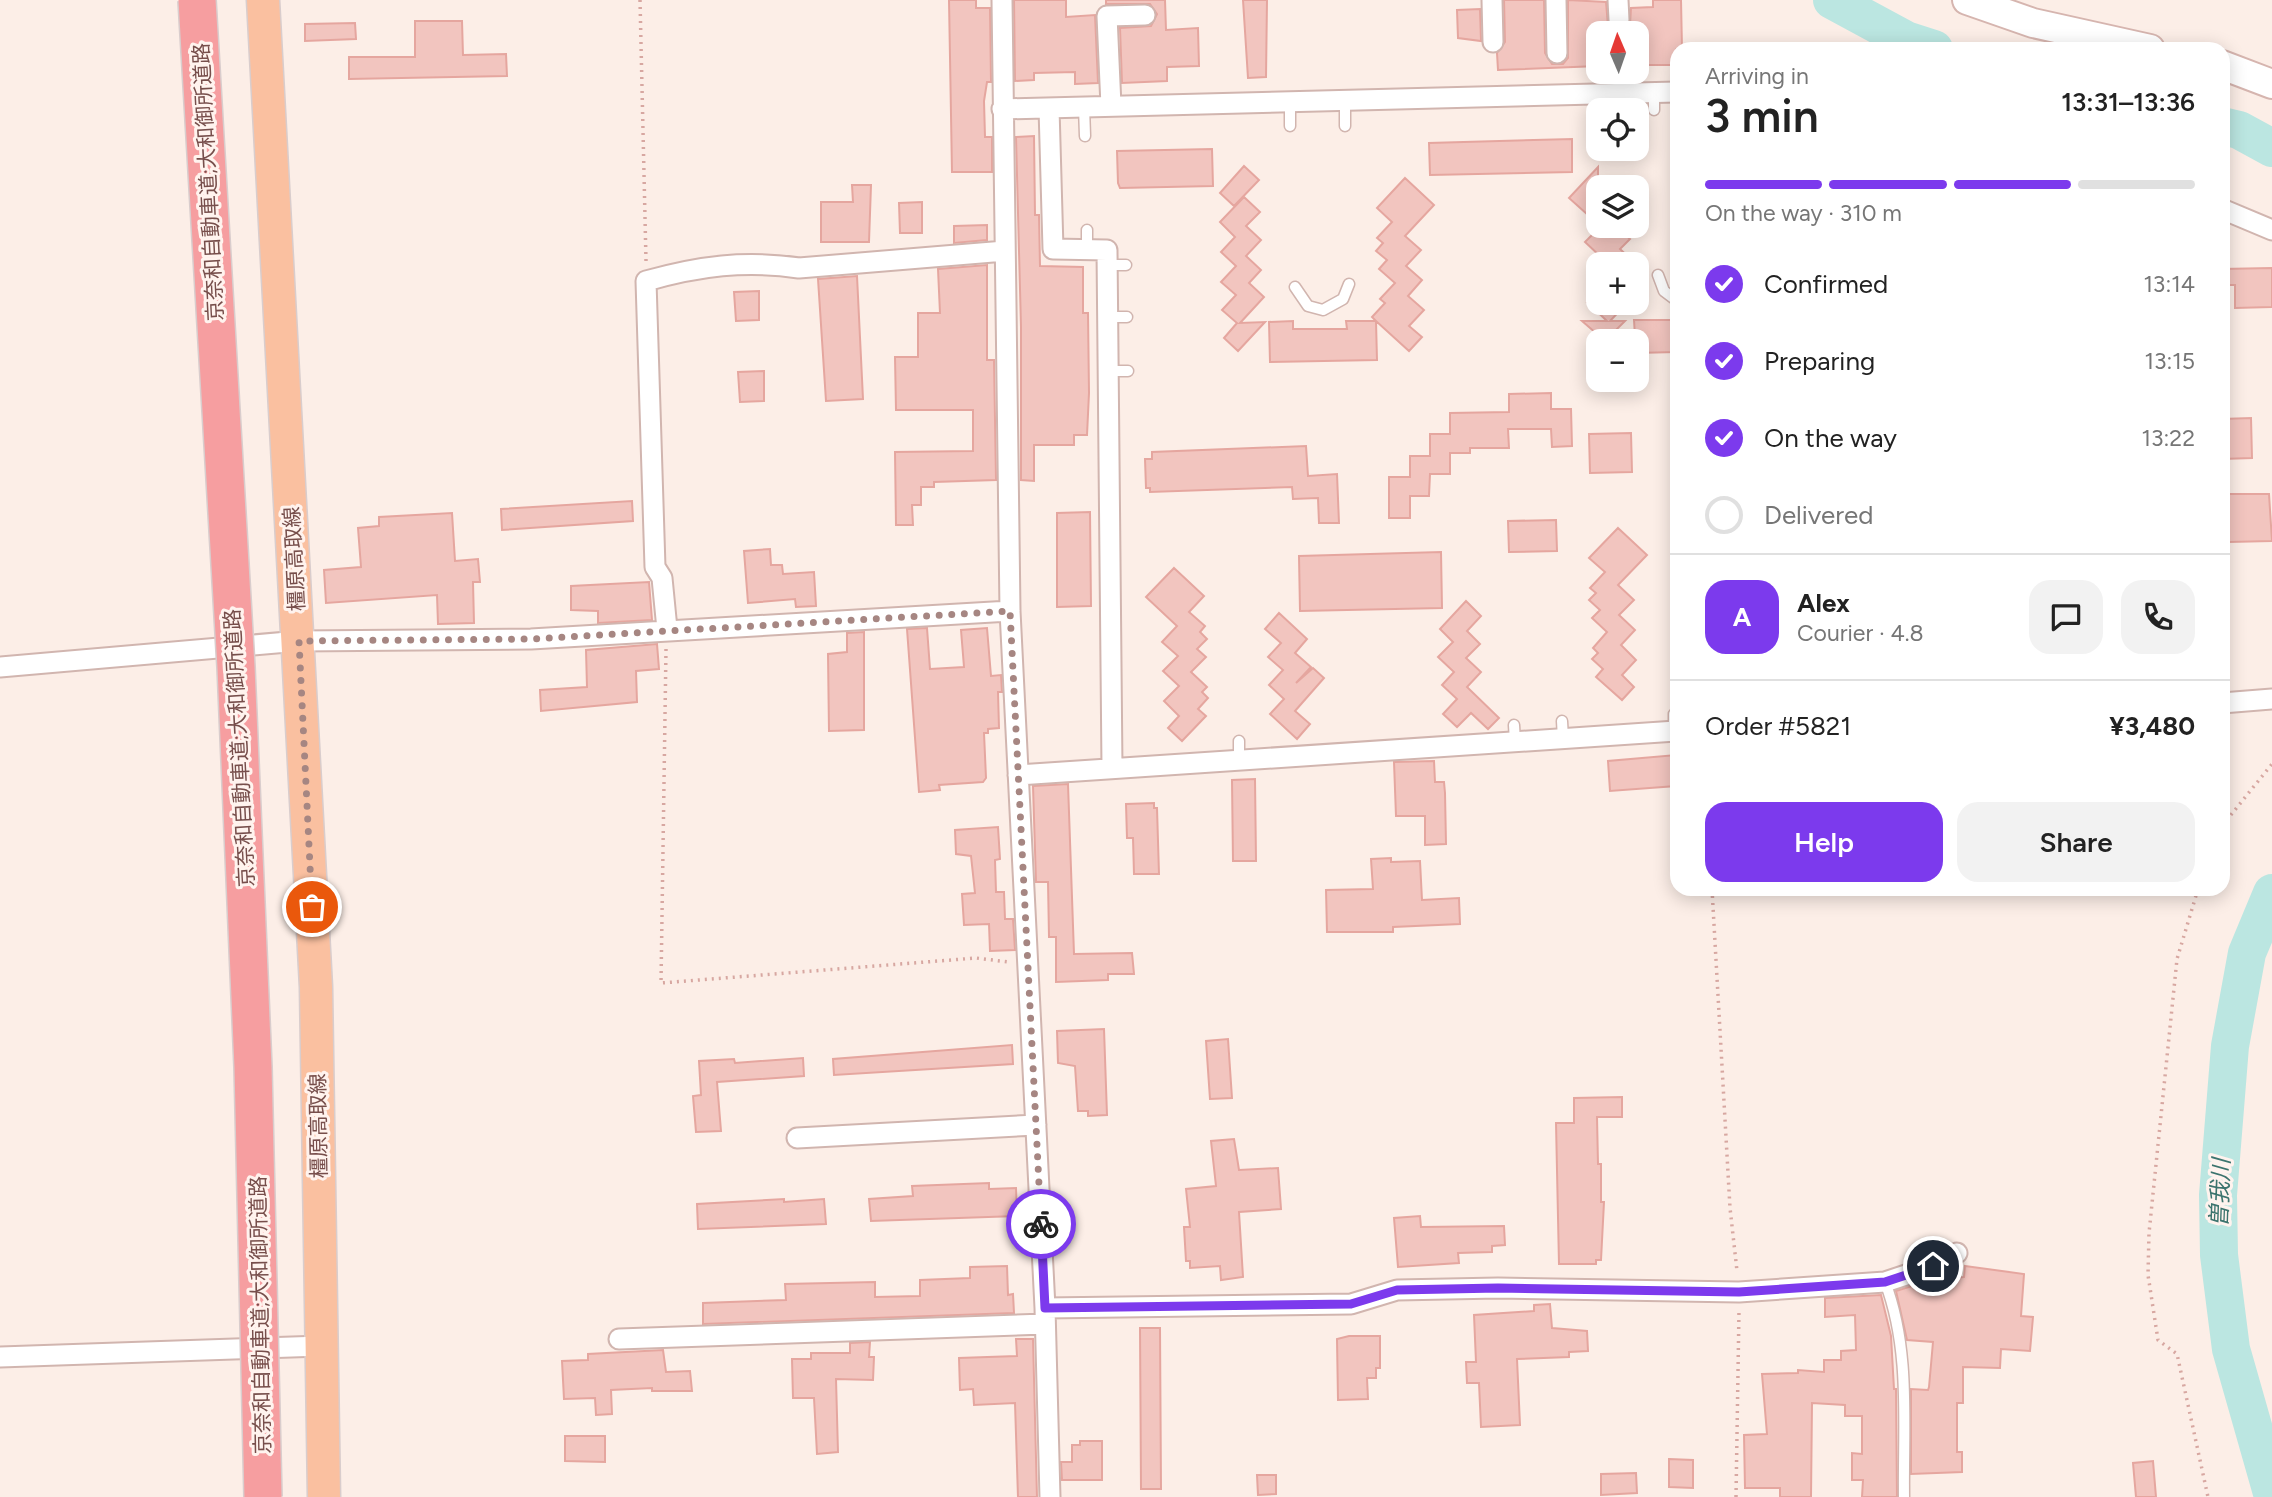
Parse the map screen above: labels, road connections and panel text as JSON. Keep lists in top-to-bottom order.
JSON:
{
  "streets": {
    "highway": ["京奈和自動車道;大和御所道路"],
    "main road": ["橿原高取線"]
  },
  "water": ["曽我川"],
  "north": "top",
  "page": {
    "map_buttons": ["+", "−"],
    "heading": ["3 min", "Arriving in", "13:31–13:36"],
    "panel": [
      "Alex",
      "Courier · 4.8",
      "Order #5821",
      "¥3,480"
    ],
    "bar": "On the way · 310 m",
    "list": [
      ["Confirmed", "13:14"],
      ["Preparing", "13:15"],
      ["On the way", "13:22"],
      "Delivered"
    ],
    "round": "A",
    "buttons": ["Help", "Share"]
  }
}
